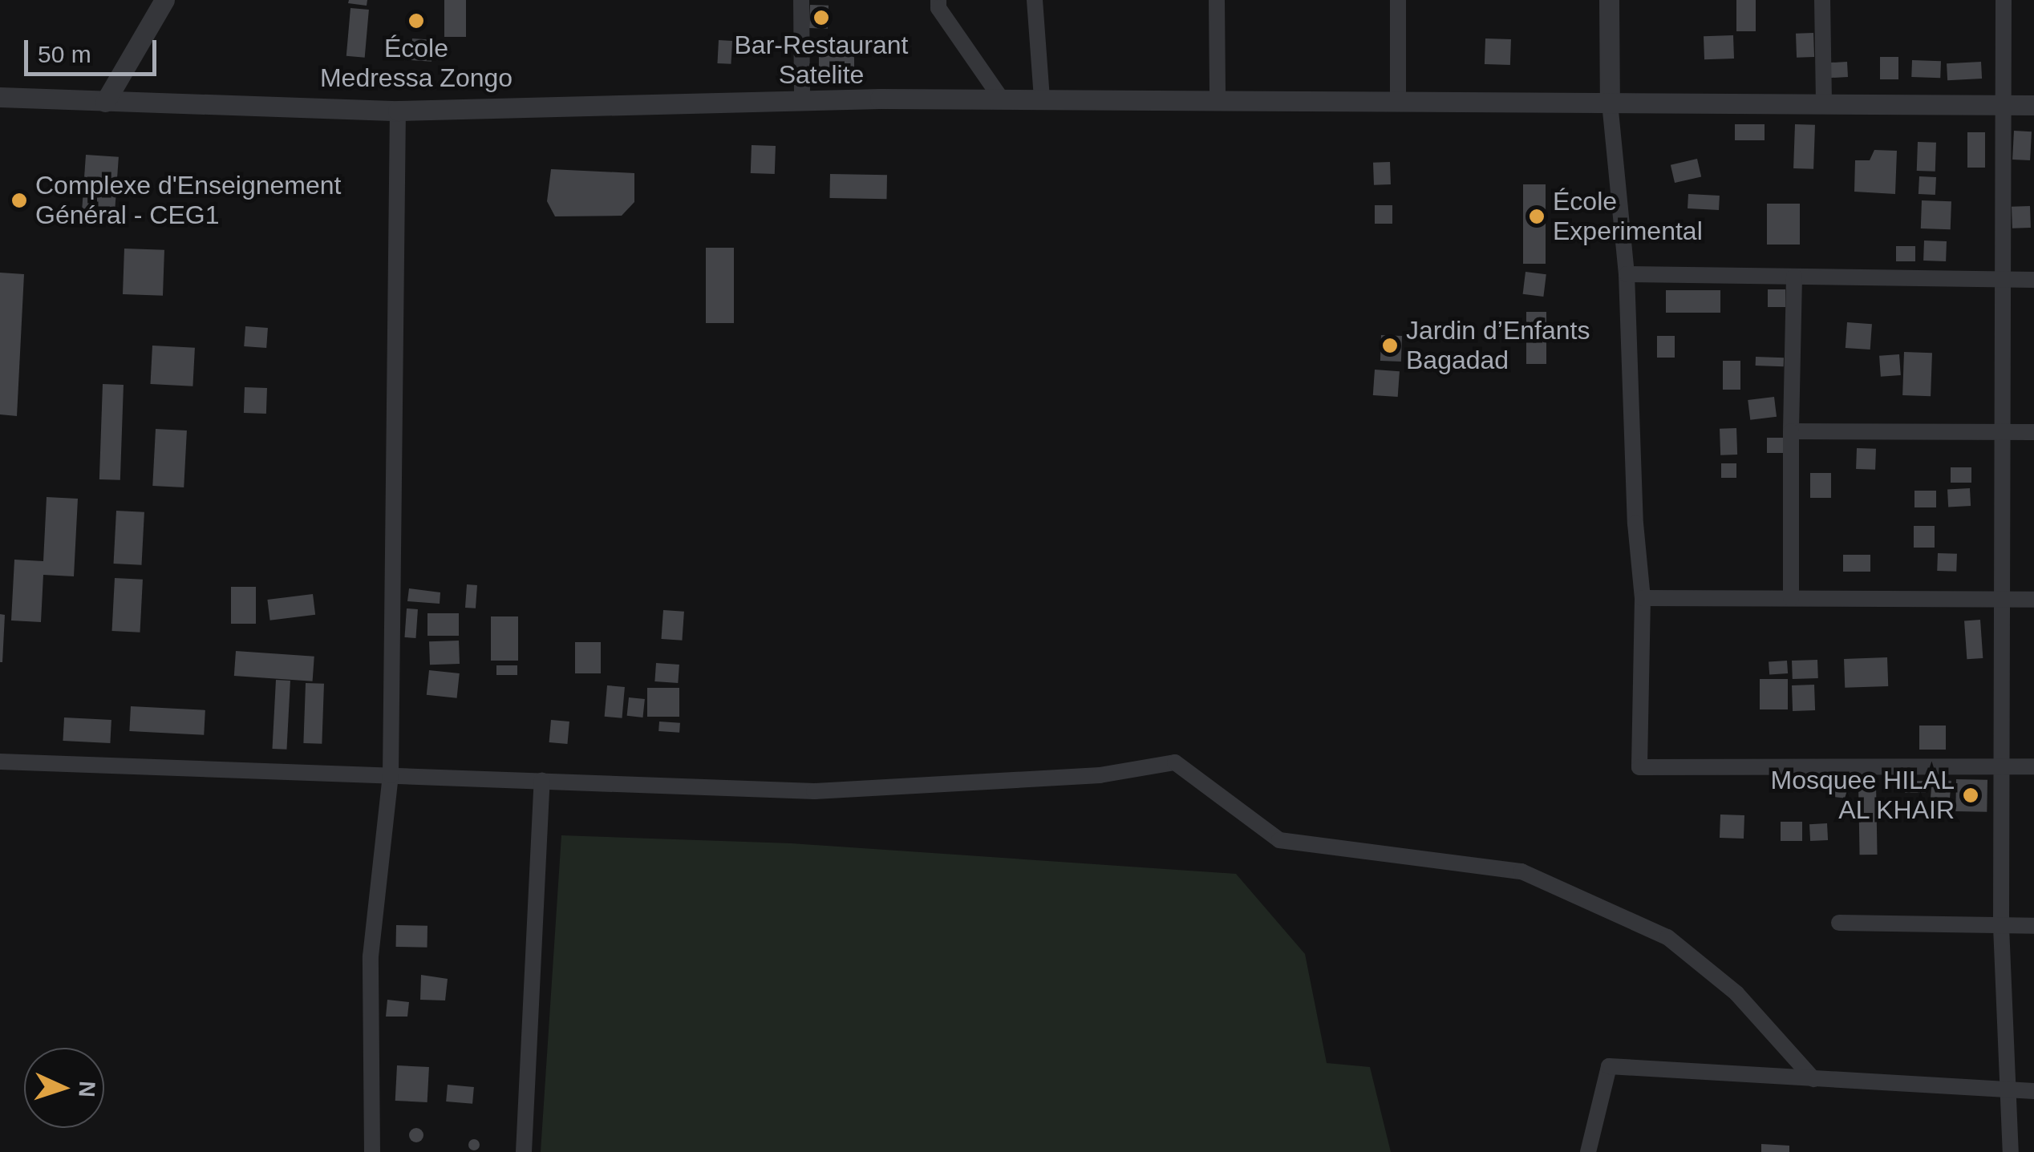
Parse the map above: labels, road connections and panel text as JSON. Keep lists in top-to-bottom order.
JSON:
{
  "places": [
    "Bar-Restaurant Satelite",
    "École Medressa Zongo",
    "Complexe d'Enseignement Général - CEG1",
    "École Experimental",
    "Jardin d’Enfants Bagadad",
    "Mosquee HILAL AL KHAIR"
  ],
  "scale_bar": "50 m",
  "north": "right"
}
